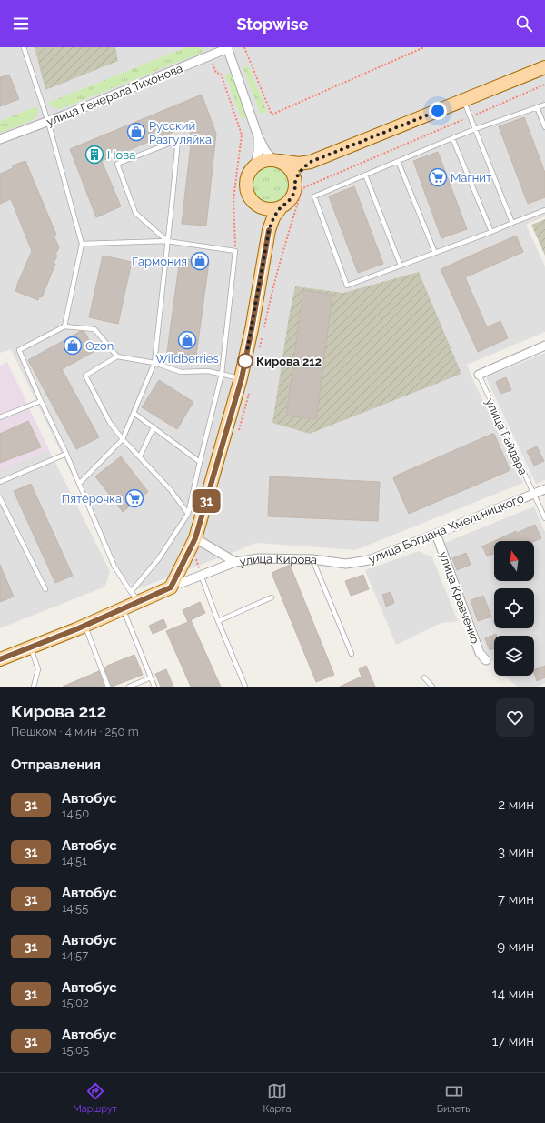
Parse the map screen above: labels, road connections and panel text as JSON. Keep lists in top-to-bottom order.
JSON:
{
  "streets": {
    "street": [
      "улица Генерала Тихонова",
      "улица Богдана Хмельницкого",
      "улица Кирова",
      "улица Кравченко"
    ],
    "lane": ["улица Гайдара"]
  },
  "crossings": [
    ["улица Гайдара", "улица Богдана Хмельницкого"],
    ["улица Богдана Хмельницкого", "улица Кирова"],
    ["улица Богдана Хмельницкого", "улица Кравченко"]
  ],
  "places": {
    "shop": [
      "Русский Разгуляйка",
      "Гармония",
      "Wildberries",
      "Ozon"
    ],
    "building": ["Нова"],
    "supermarket": ["Магнит", "Пятёрочка"],
    "other": ["Кирова 212"]
  },
  "lines": ["bus line 31"],
  "north": "top",
  "page": {
    "header": "Stopwise",
    "on_map": "31",
    "heading": [
      ["Кирова 212", "Пешком · 4 мин · 250 m"],
      "Отправления"
    ],
    "list": [
      {
        "mark": "31",
        "name": "Автобус",
        "note": "14:50",
        "value": "2 мин"
      },
      {
        "mark": "31",
        "name": "Автобус",
        "note": "14:51",
        "value": "3 мин"
      },
      {
        "mark": "31",
        "name": "Автобус",
        "note": "14:55",
        "value": "7 мин"
      },
      {
        "mark": "31",
        "name": "Автобус",
        "note": "14:57",
        "value": "9 мин"
      },
      {
        "mark": "31",
        "name": "Автобус",
        "note": "15:02",
        "value": "14 мин"
      },
      {
        "mark": "31",
        "name": "Автобус",
        "note": "15:05",
        "value": "17 мин"
      }
    ],
    "tabs": ["Маршрут", "Карта", "Билеты"]
  }
}
